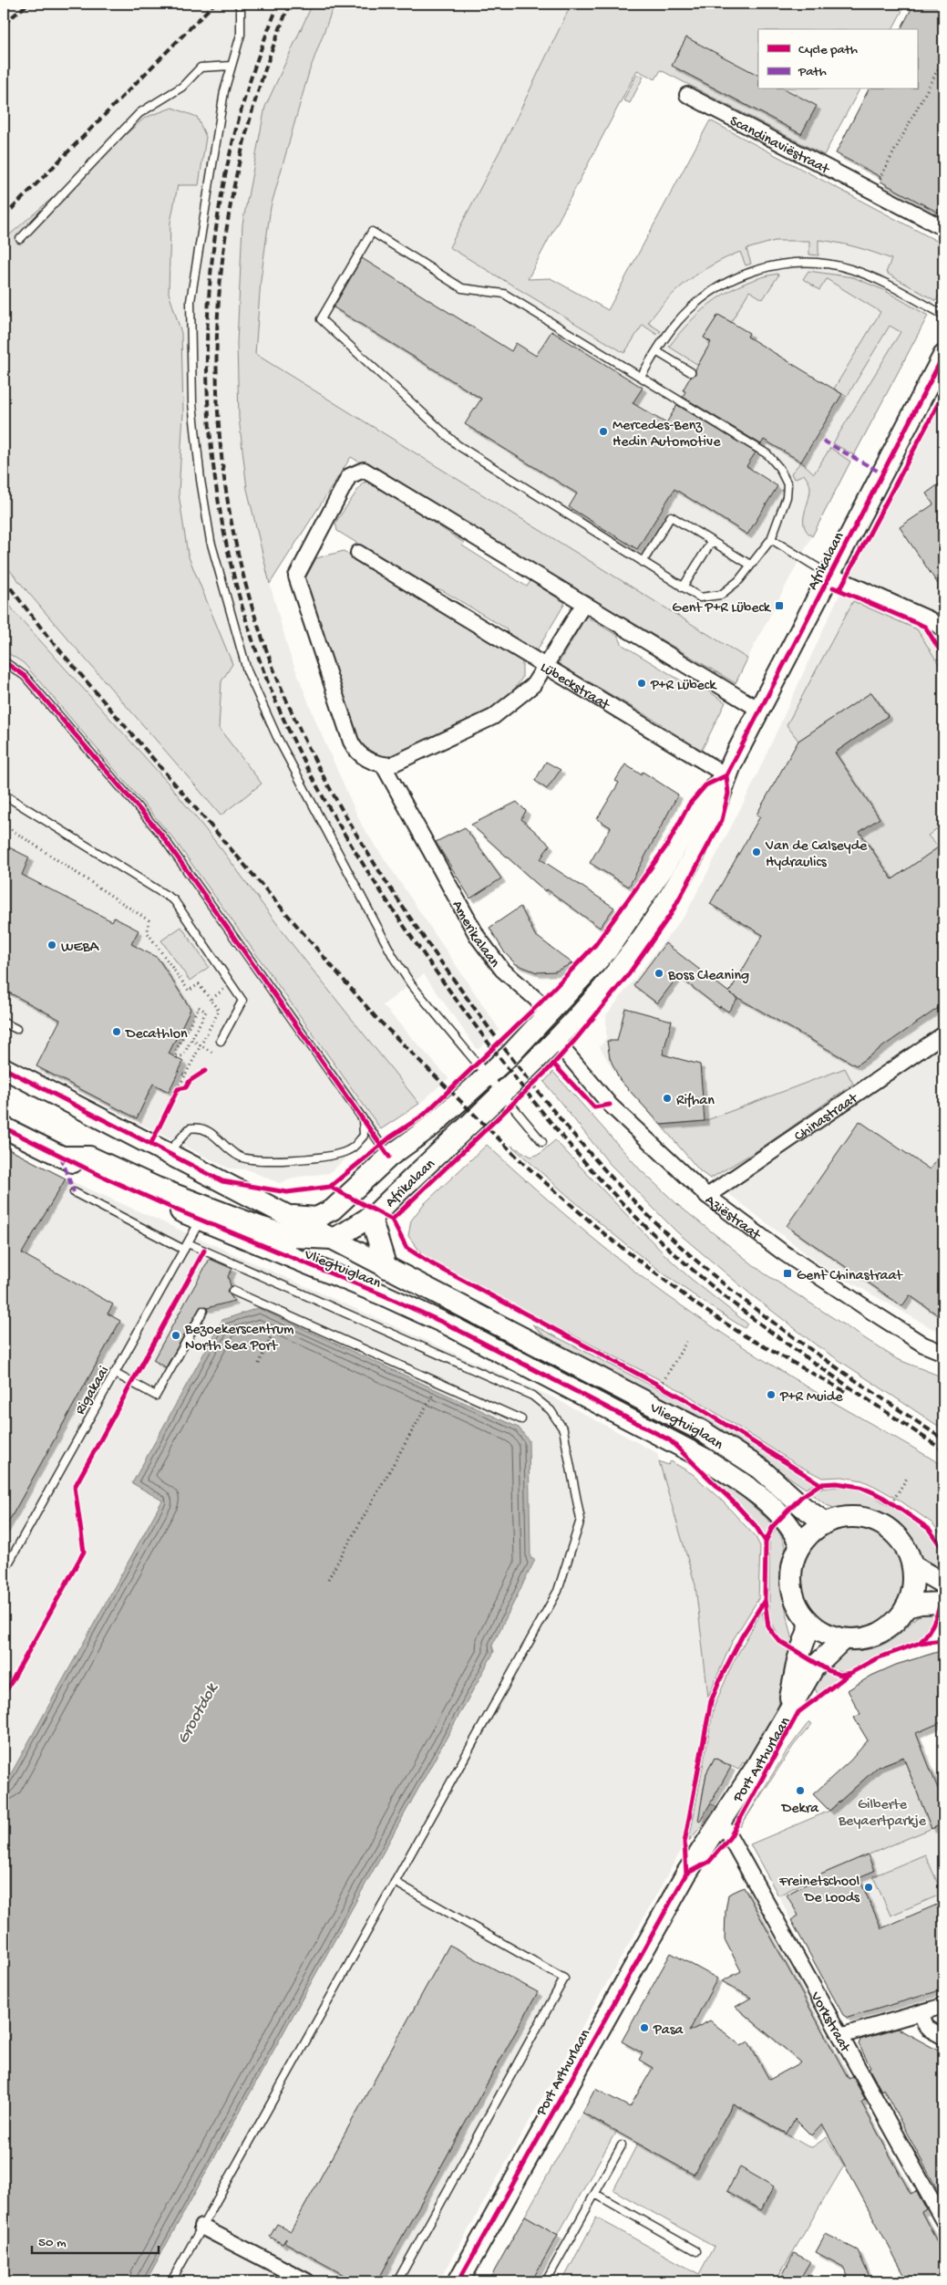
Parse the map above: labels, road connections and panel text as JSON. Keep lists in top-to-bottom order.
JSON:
{
  "streets": {
    "main road": ["Afrikalaan", "Vliegtuiglaan", "Port Arthurlaan"],
    "street": [
      "Scandinaviëstraat",
      "Lübeckstraat",
      "Amerikalaan",
      "Chinastraat",
      "Aziëstraat",
      "Vorkstraat"
    ],
    "lane": ["Rigakaai"]
  },
  "crossings": [
    ["Afrikalaan", "Lübeckstraat"],
    ["Afrikalaan", "Amerikalaan"],
    ["Afrikalaan", "Aziëstraat"],
    ["Afrikalaan", "Vliegtuiglaan"],
    ["Chinastraat", "Aziëstraat"],
    ["Vliegtuiglaan", "Rigakaai"],
    ["Vliegtuiglaan", "Port Arthurlaan"],
    ["Port Arthurlaan", "Vorkstraat"]
  ],
  "water": ["Grootdok"],
  "parks": ["Gilberte Beyaertparkje"],
  "places": {
    "other": [
      "Mercedes-Benz Hedin Automotive",
      "P+R Lübeck",
      "Van de Calseyde Hydraulics",
      "WEBA",
      "Boss Cleaning",
      "Decathlon",
      "Rifhan",
      "Bezoekerscentrum North Sea Port",
      "P+R Muide",
      "Dekra",
      "Freinetschool De Loods",
      "Pasa"
    ],
    "transit": ["Gent P+R Lübeck", "Gent Chinastraat"]
  },
  "legend": ["Cycle path", "Path"],
  "scale_bar": "50 m"
}
